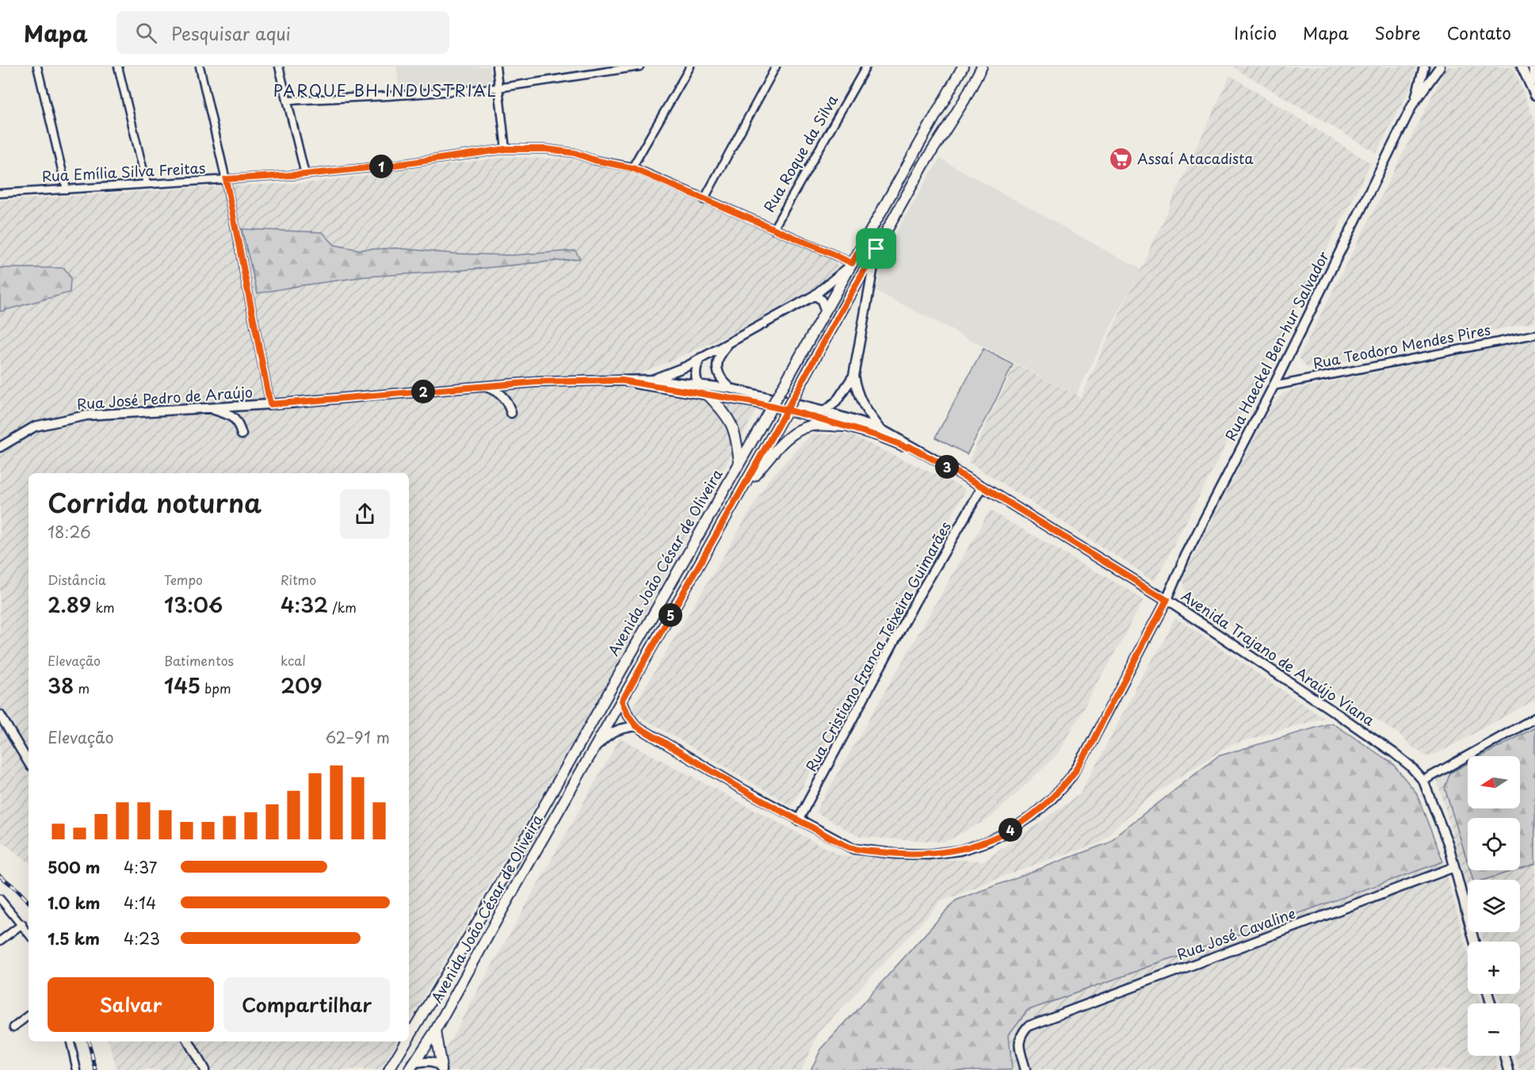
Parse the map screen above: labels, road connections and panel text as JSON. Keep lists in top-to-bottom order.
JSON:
{
  "streets": {
    "main road": ["Avenida João César de Oliveira"],
    "street": [
      "Rua Roque da Silva",
      "Rua Emília Silva Freitas",
      "Rua Haeckel Ben-hur Salvador",
      "Rua Teodoro Mendes Pires",
      "Rua José Pedro de Araújo",
      "Rua Cristiano Franca Teixeira Guimarães",
      "Avenida Trajano de Araújo Viana",
      "Rua José Cavaline"
    ]
  },
  "crossings": [
    ["Rua Roque da Silva", "Rua Emília Silva Freitas"],
    ["Rua Emília Silva Freitas", "Rua José Pedro de Araújo"],
    ["Rua Emília Silva Freitas", "Avenida João César de Oliveira"],
    ["Rua Haeckel Ben-hur Salvador", "Rua Teodoro Mendes Pires"],
    ["Rua Haeckel Ben-hur Salvador", "Avenida Trajano de Araújo Viana"],
    ["Rua José Pedro de Araújo", "Avenida João César de Oliveira"],
    ["Rua José Pedro de Araújo", "Avenida Trajano de Araújo Viana"],
    ["Avenida João César de Oliveira", "Avenida Trajano de Araújo Viana"],
    ["Rua Cristiano Franca Teixeira Guimarães", "Avenida Trajano de Araújo Viana"],
    ["Avenida Trajano de Araújo Viana", "Rua José Cavaline"]
  ],
  "districts": ["PARQUE BH INDUSTRIAL"],
  "places": {
    "supermarket": ["Assaí Atacadista"]
  },
  "north": "left",
  "page": {
    "header": "Mapa",
    "search": "Pesquisar aqui",
    "nav": [
      "Início",
      "Mapa",
      "Sobre",
      "Contato"
    ],
    "pins": [
      "1",
      "2",
      "3",
      "5",
      "4"
    ],
    "heading": ["Corrida noturna", "18:26"],
    "stats": [
      ["Distância", "2.89 km"],
      ["Tempo", "13:06"],
      ["Ritmo", "4:32 /km"],
      ["Elevação", "38 m"],
      ["Batimentos", "145 bpm"],
      ["kcal", "209"]
    ],
    "chart": ["Elevação", "62–91 m"],
    "map_buttons": ["+", "−"],
    "list": [
      {
        "name": "500 m",
        "note": "4:37"
      },
      {
        "name": "1.0 km",
        "note": "4:14"
      },
      {
        "name": "1.5 km",
        "note": "4:23"
      }
    ],
    "buttons": ["Salvar", "Compartilhar"]
  }
}
